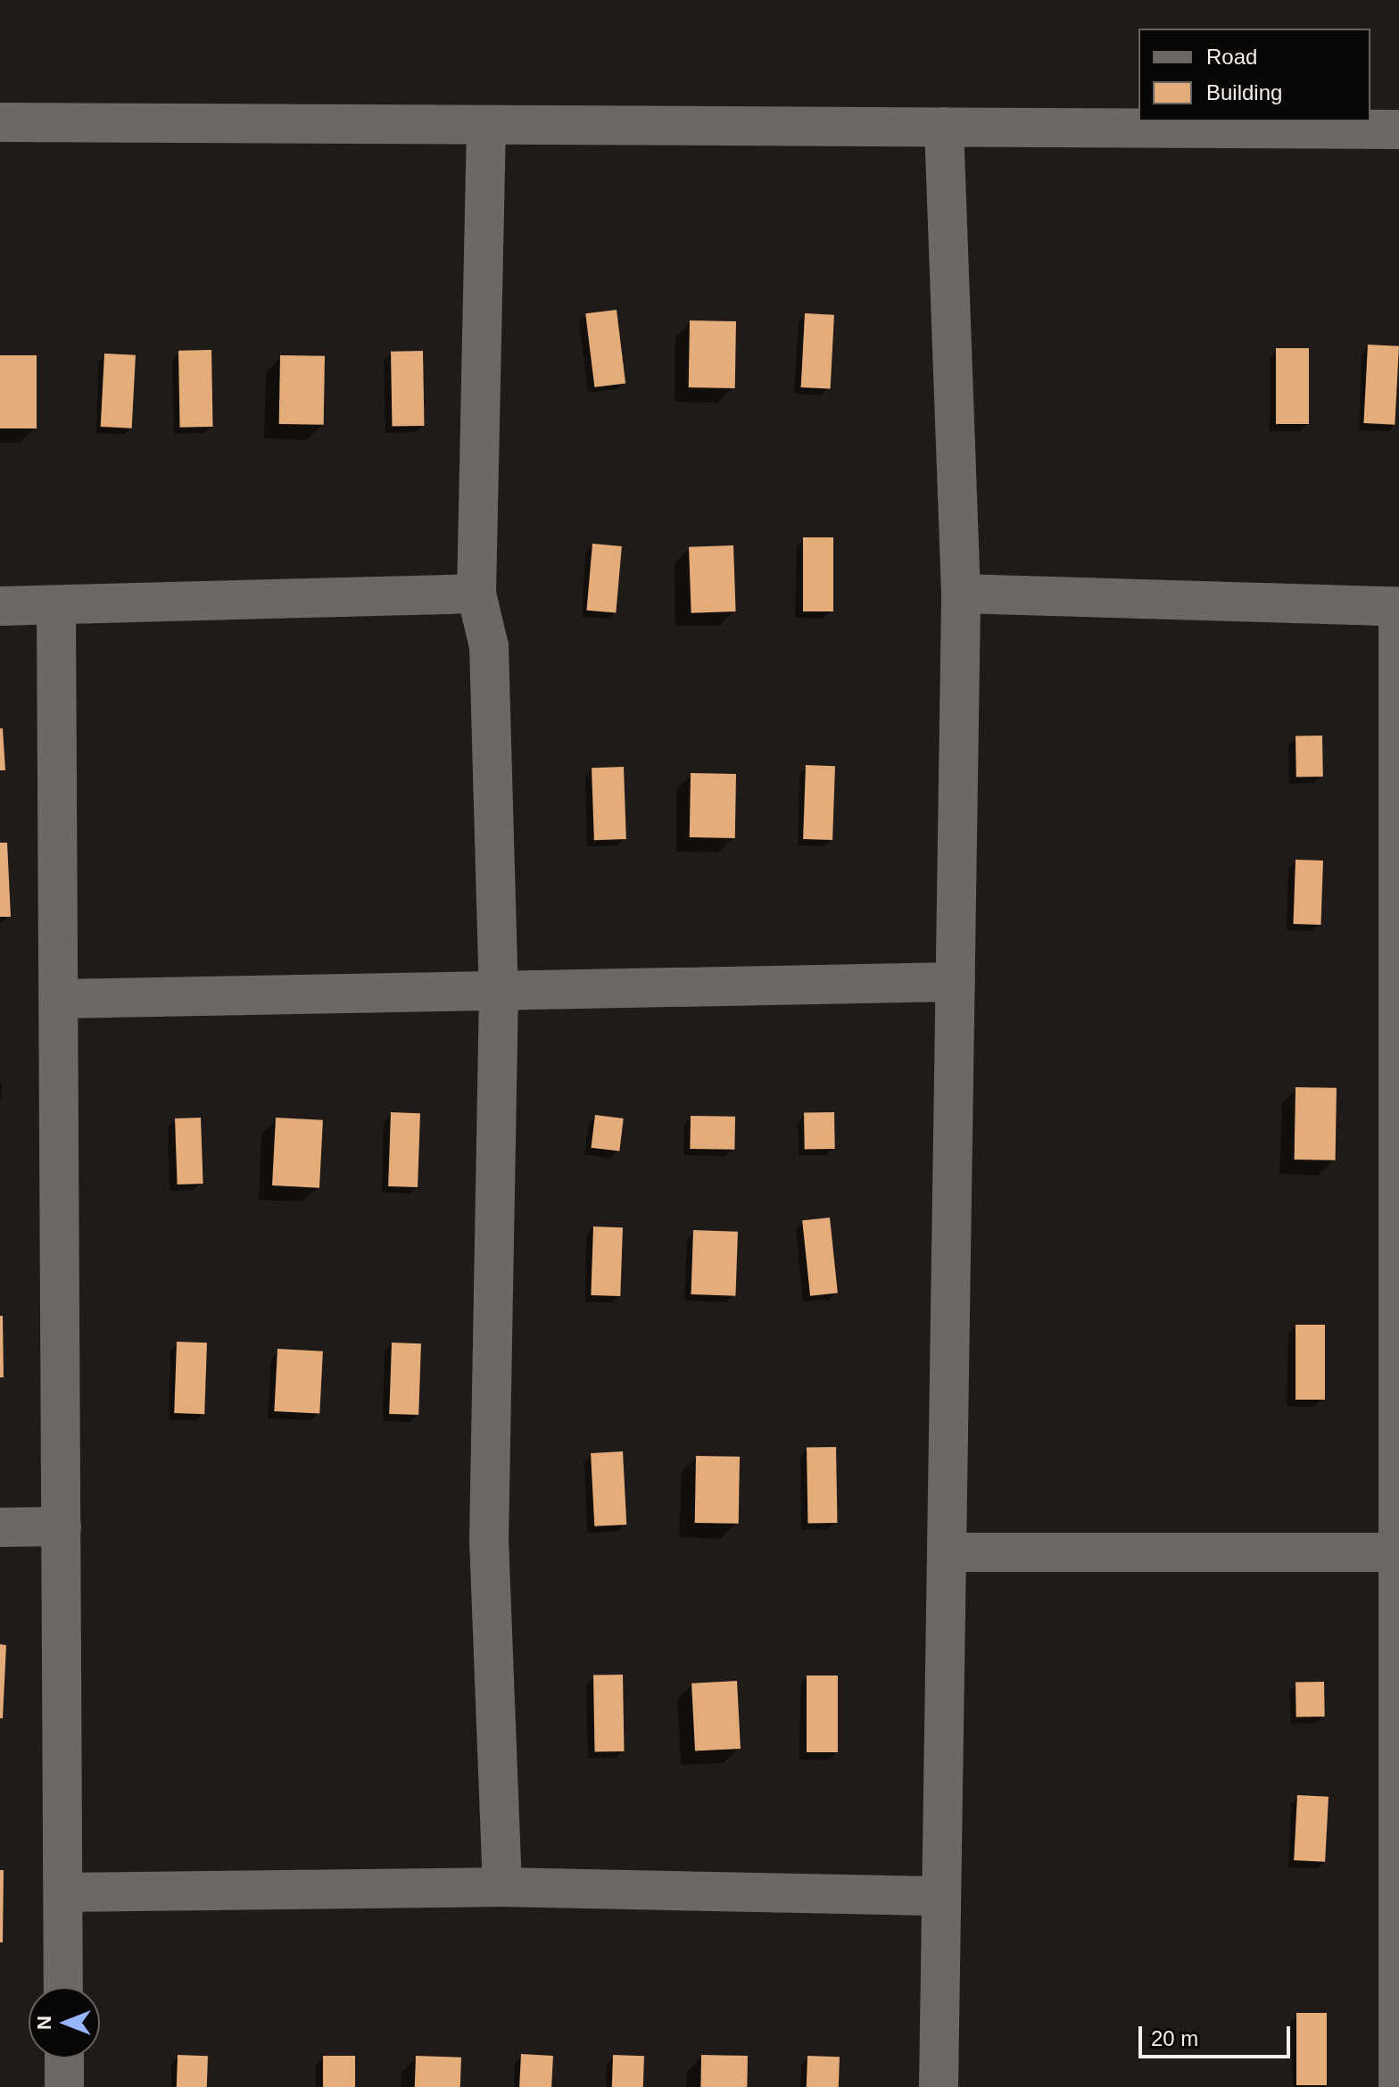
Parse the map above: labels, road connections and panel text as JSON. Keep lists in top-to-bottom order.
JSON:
{
  "legend": ["Road", "Building"],
  "scale_bar": "20 m",
  "north": "left"
}
